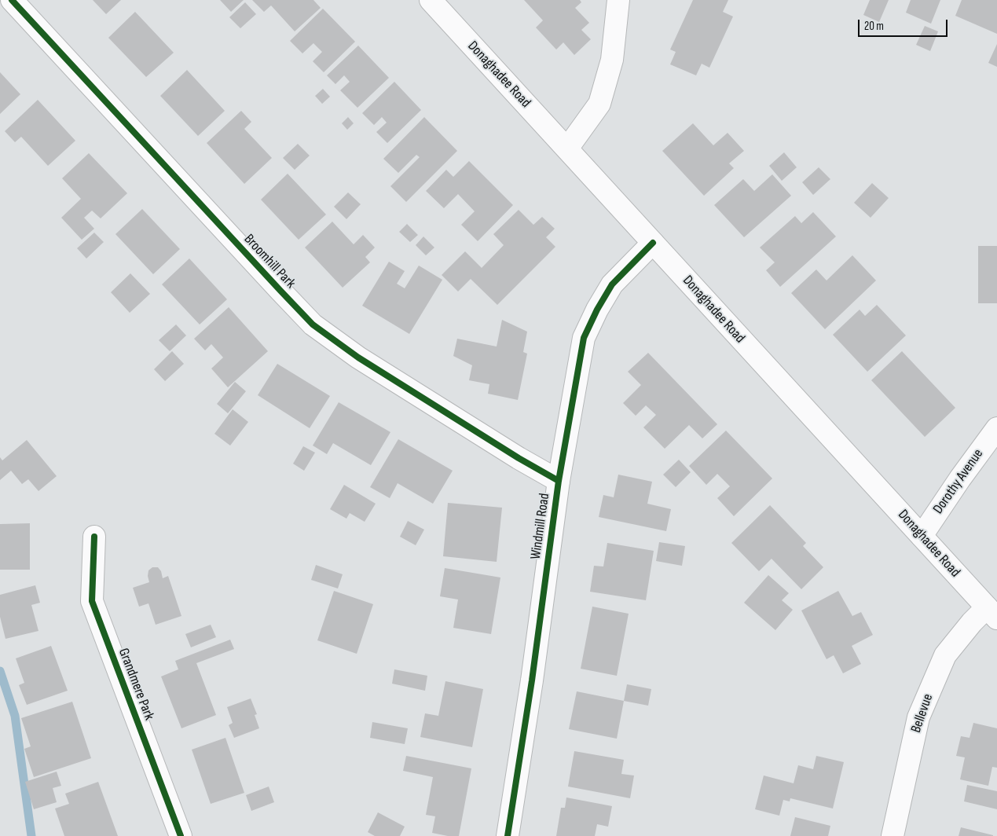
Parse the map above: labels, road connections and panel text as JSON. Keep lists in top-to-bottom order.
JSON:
{
  "streets": {
    "street": [
      "Donaghadee Road",
      "Broomhill Park",
      "Dorothy Avenue",
      "Windmill Road",
      "Grandmere Park",
      "Bellevue"
    ]
  },
  "crossings": [
    ["Donaghadee Road", "Dorothy Avenue"],
    ["Donaghadee Road", "Windmill Road"],
    ["Donaghadee Road", "Bellevue"],
    ["Broomhill Park", "Windmill Road"]
  ],
  "scale_bar": "20 m"
}
